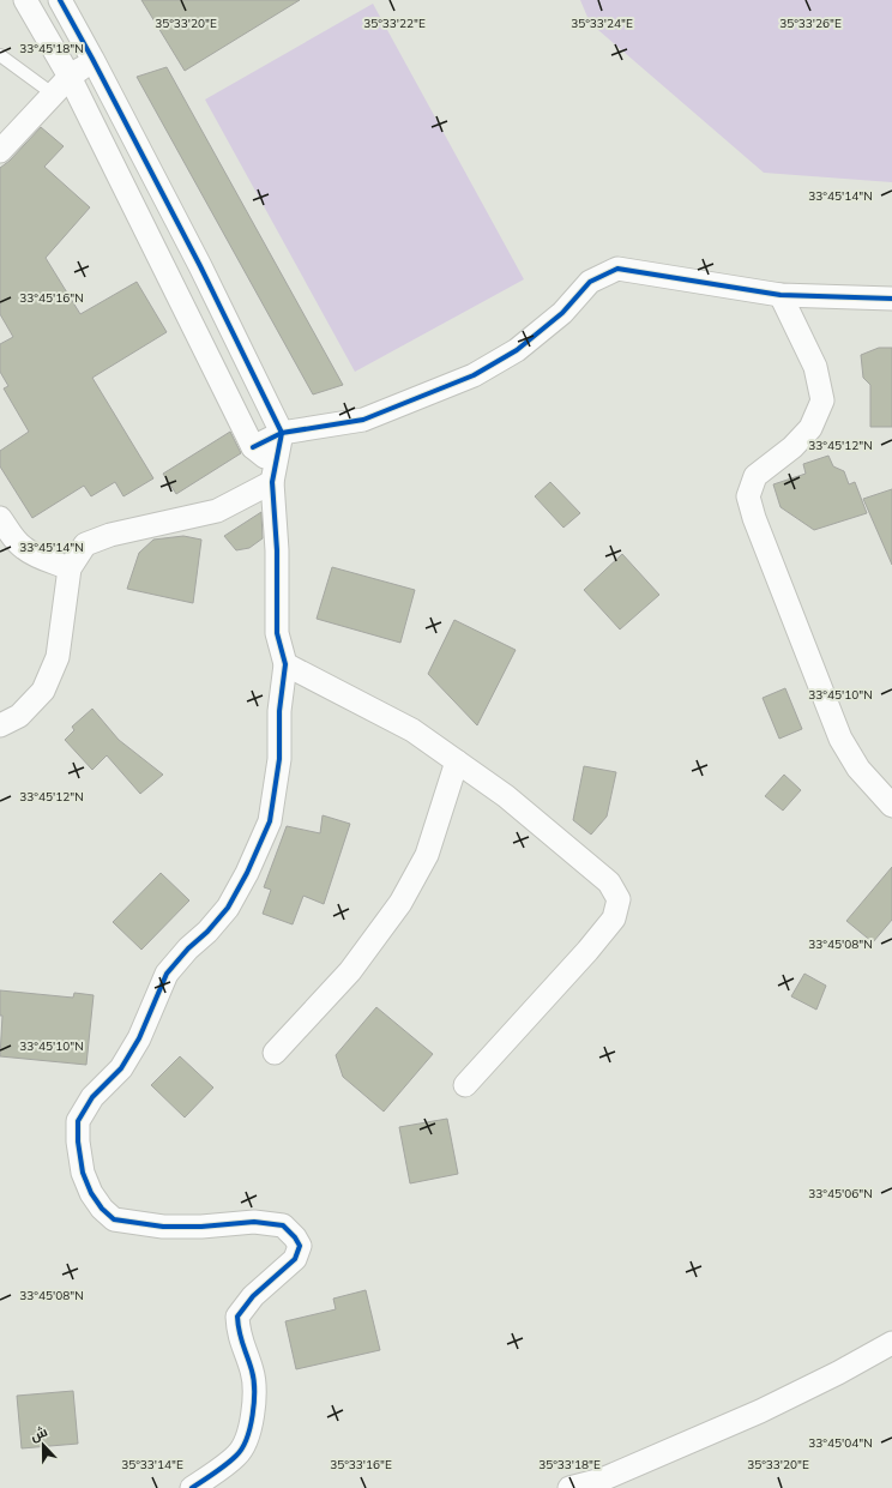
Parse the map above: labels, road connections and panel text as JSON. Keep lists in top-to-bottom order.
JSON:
{
  "north": "top",
  "coordinates": [
    "35°33'20\"E",
    "35°33'22\"E",
    "35°33'24\"E",
    "35°33'26\"E",
    "33°45'18\"N",
    "33°45'14\"N",
    "33°45'16\"N",
    "33°45'12\"N",
    "33°45'10\"N",
    "33°45'08\"N",
    "33°45'06\"N",
    "33°45'04\"N",
    "35°33'14\"E",
    "35°33'16\"E",
    "35°33'18\"E"
  ]
}
